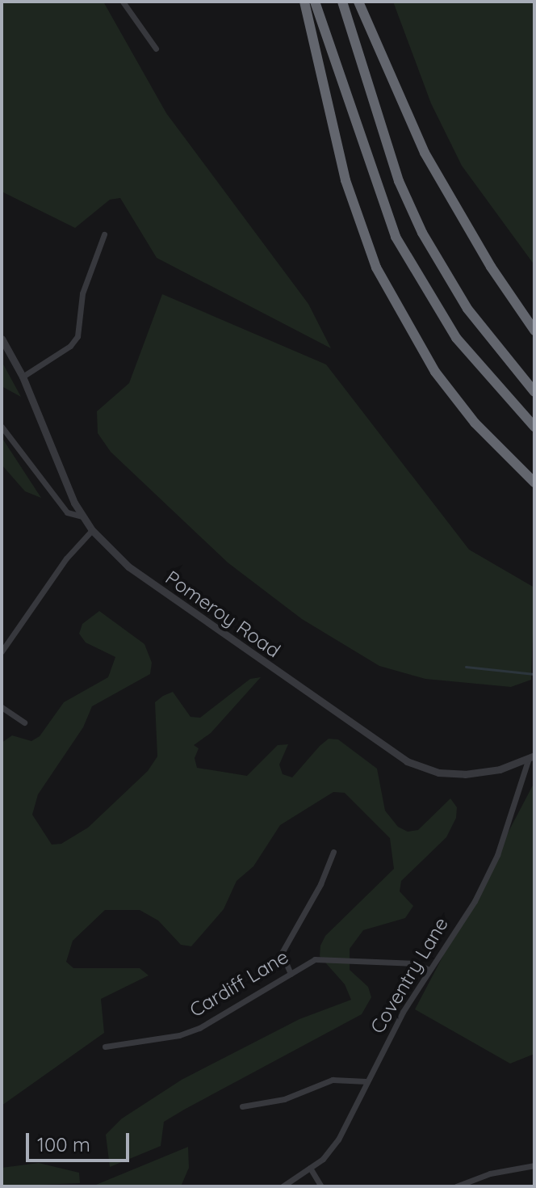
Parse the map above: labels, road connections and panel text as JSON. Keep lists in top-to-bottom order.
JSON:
{
  "streets": {
    "street": ["Pomeroy Road", "Coventry Lane", "Cardiff Lane"]
  },
  "crossings": [
    ["Pomeroy Road", "Coventry Lane"],
    ["Coventry Lane", "Cardiff Lane"]
  ],
  "scale_bar": "100 m"
}
